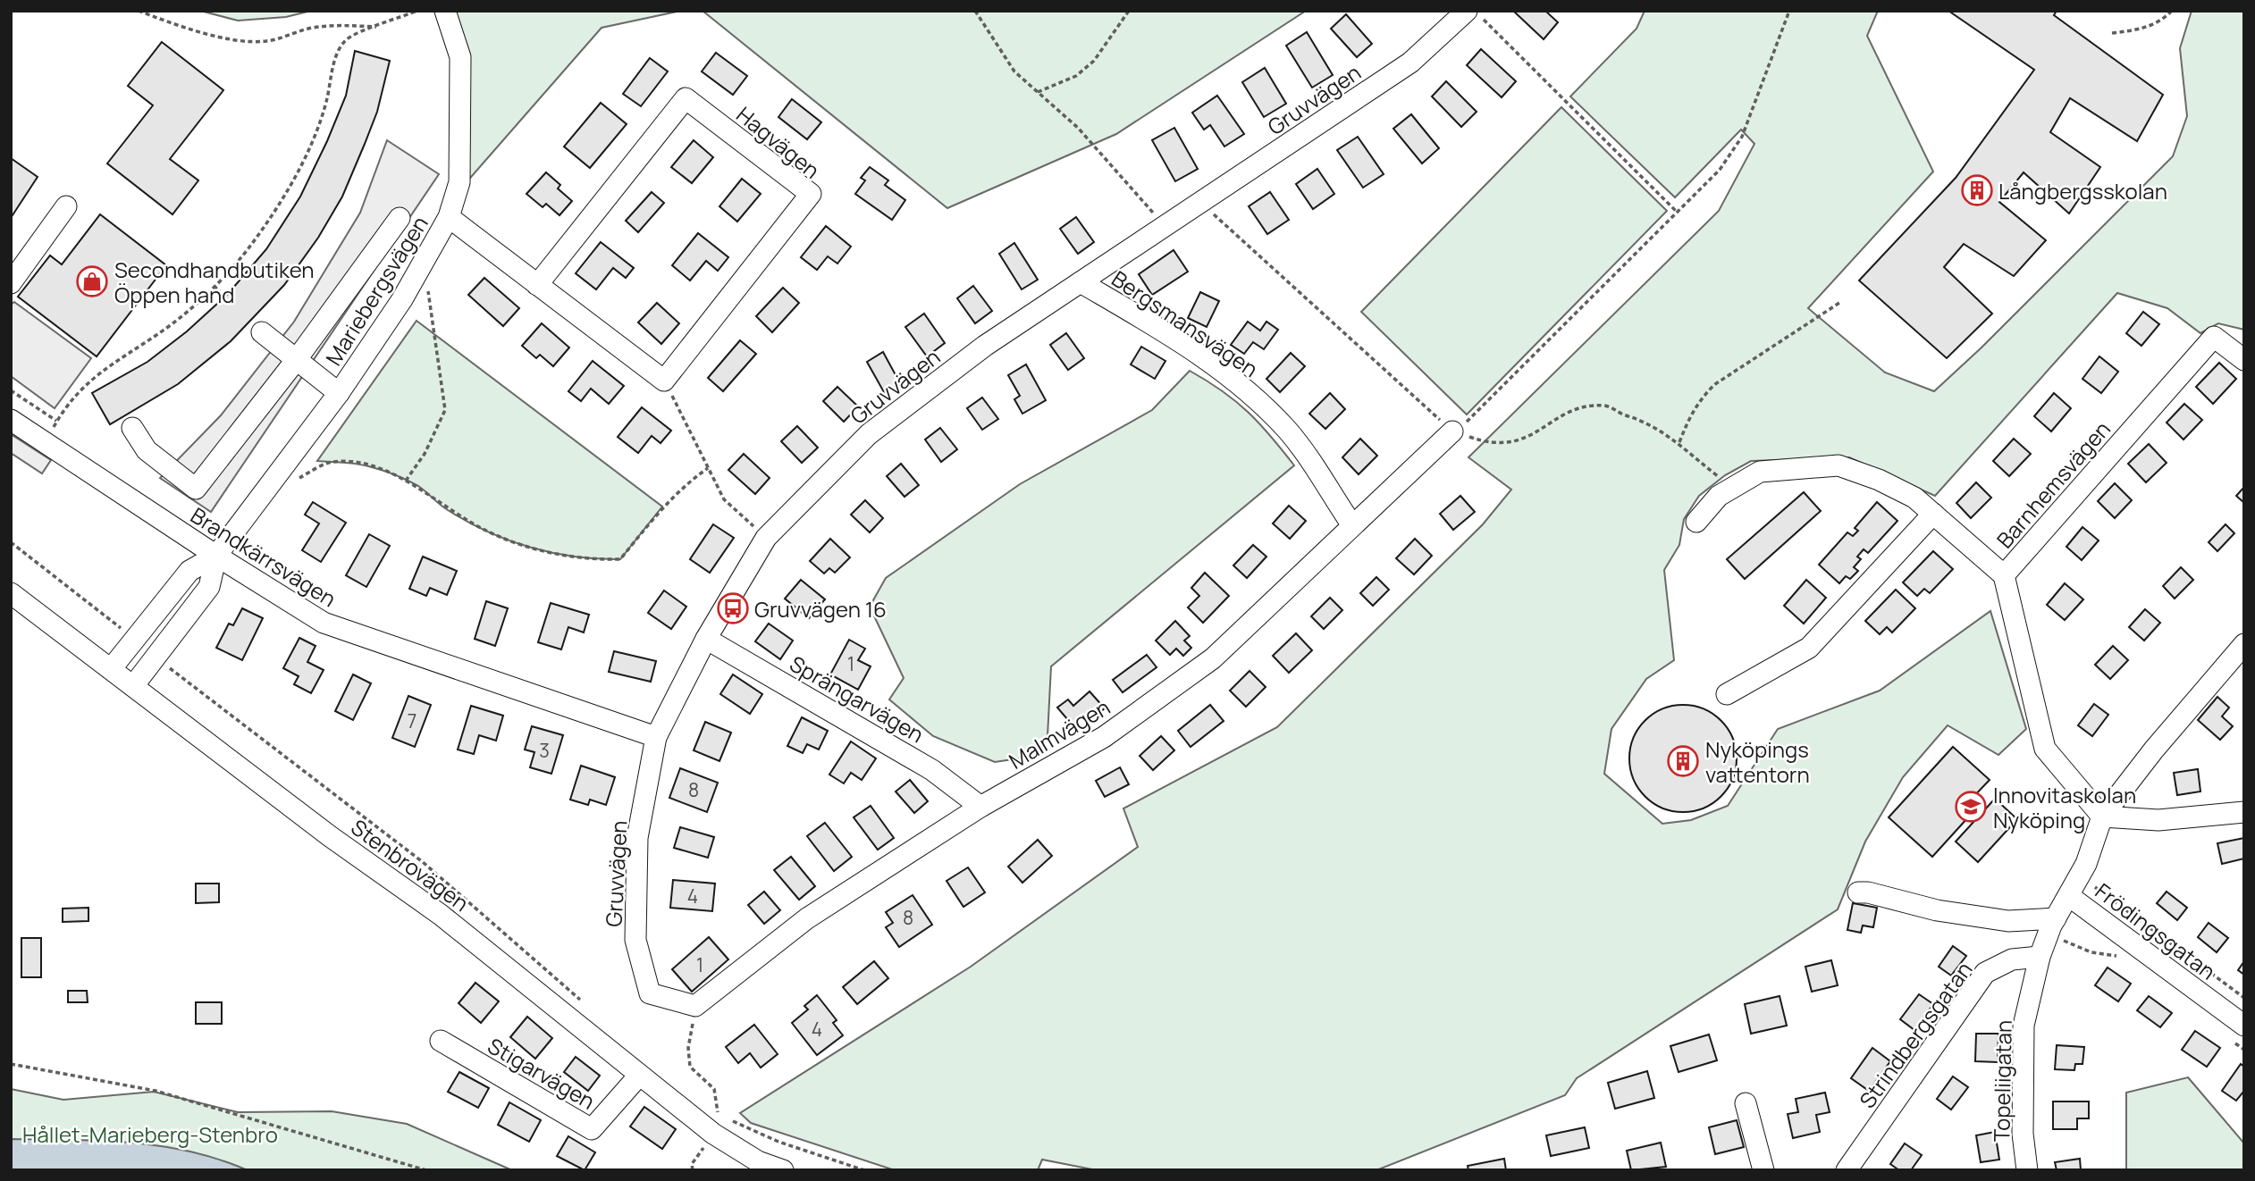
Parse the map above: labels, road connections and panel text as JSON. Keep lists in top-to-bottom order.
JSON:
{
  "streets": {
    "street": [
      "Gruvvägen",
      "Hagvägen",
      "Mariebergsvägen",
      "Bergsmansvägen",
      "Barnhemsvägen",
      "Brandkärrsvägen",
      "Sprängarvägen",
      "Malmvägen",
      "Stenbrovägen",
      "Frödingsgatan",
      "Strindbergsgatan",
      "Stigarvägen",
      "Topeliigatan"
    ]
  },
  "crossings": [
    ["Gruvvägen", "Bergsmansvägen"],
    ["Gruvvägen", "Brandkärrsvägen"],
    ["Gruvvägen", "Sprängarvägen"],
    ["Gruvvägen", "Malmvägen"],
    ["Mariebergsvägen", "Brandkärrsvägen"],
    ["Mariebergsvägen", "Stenbrovägen"],
    ["Bergsmansvägen", "Malmvägen"],
    ["Sprängarvägen", "Malmvägen"],
    ["Stenbrovägen", "Stigarvägen"],
    ["Strindbergsgatan", "Topeliigatan"]
  ],
  "parks": ["Hållet-Marieberg-Stenbro"],
  "places": {
    "building": ["Långbergsskolan", "Nyköpings vattentorn"],
    "shop": ["Secondhandbutiken Öppen hand"],
    "bus stop": ["Gruvvägen 16"],
    "school or university": ["Innovitaskolan Nyköping"]
  },
  "house_numbers": [
    "1",
    "7",
    "3",
    "8",
    "4",
    "8",
    "1",
    "4"
  ]
}
